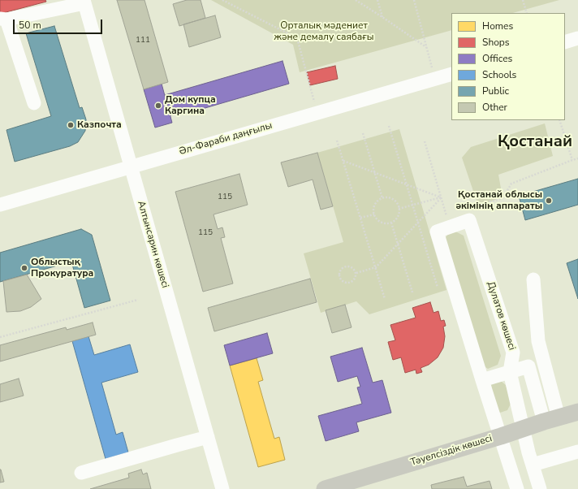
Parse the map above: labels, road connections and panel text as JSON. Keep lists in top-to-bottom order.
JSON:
{
  "streets": {
    "main road": ["Тәуелсіздік көшесі"],
    "street": ["Әл-Фараби даңғылы", "Алтынсарин көшесі", "Дулатов көшесі"]
  },
  "crossings": [
    ["Әл-Фараби даңғылы", "Алтынсарин көшесі"],
    ["Дулатов көшесі", "Тәуелсіздік көшесі"]
  ],
  "districts": ["Қостанай"],
  "parks": ["Орталық мәдениет және демалу саябағы"],
  "places": [
    "Дом купца Каргина",
    "Казпочта",
    "Қостанай облысы әкімінің аппараты",
    "Облыстық Прокуратура"
  ],
  "house_numbers": ["111", "115", "115"],
  "legend": [
    "Homes",
    "Shops",
    "Offices",
    "Schools",
    "Public",
    "Other"
  ],
  "scale_bar": "50 m"
}
